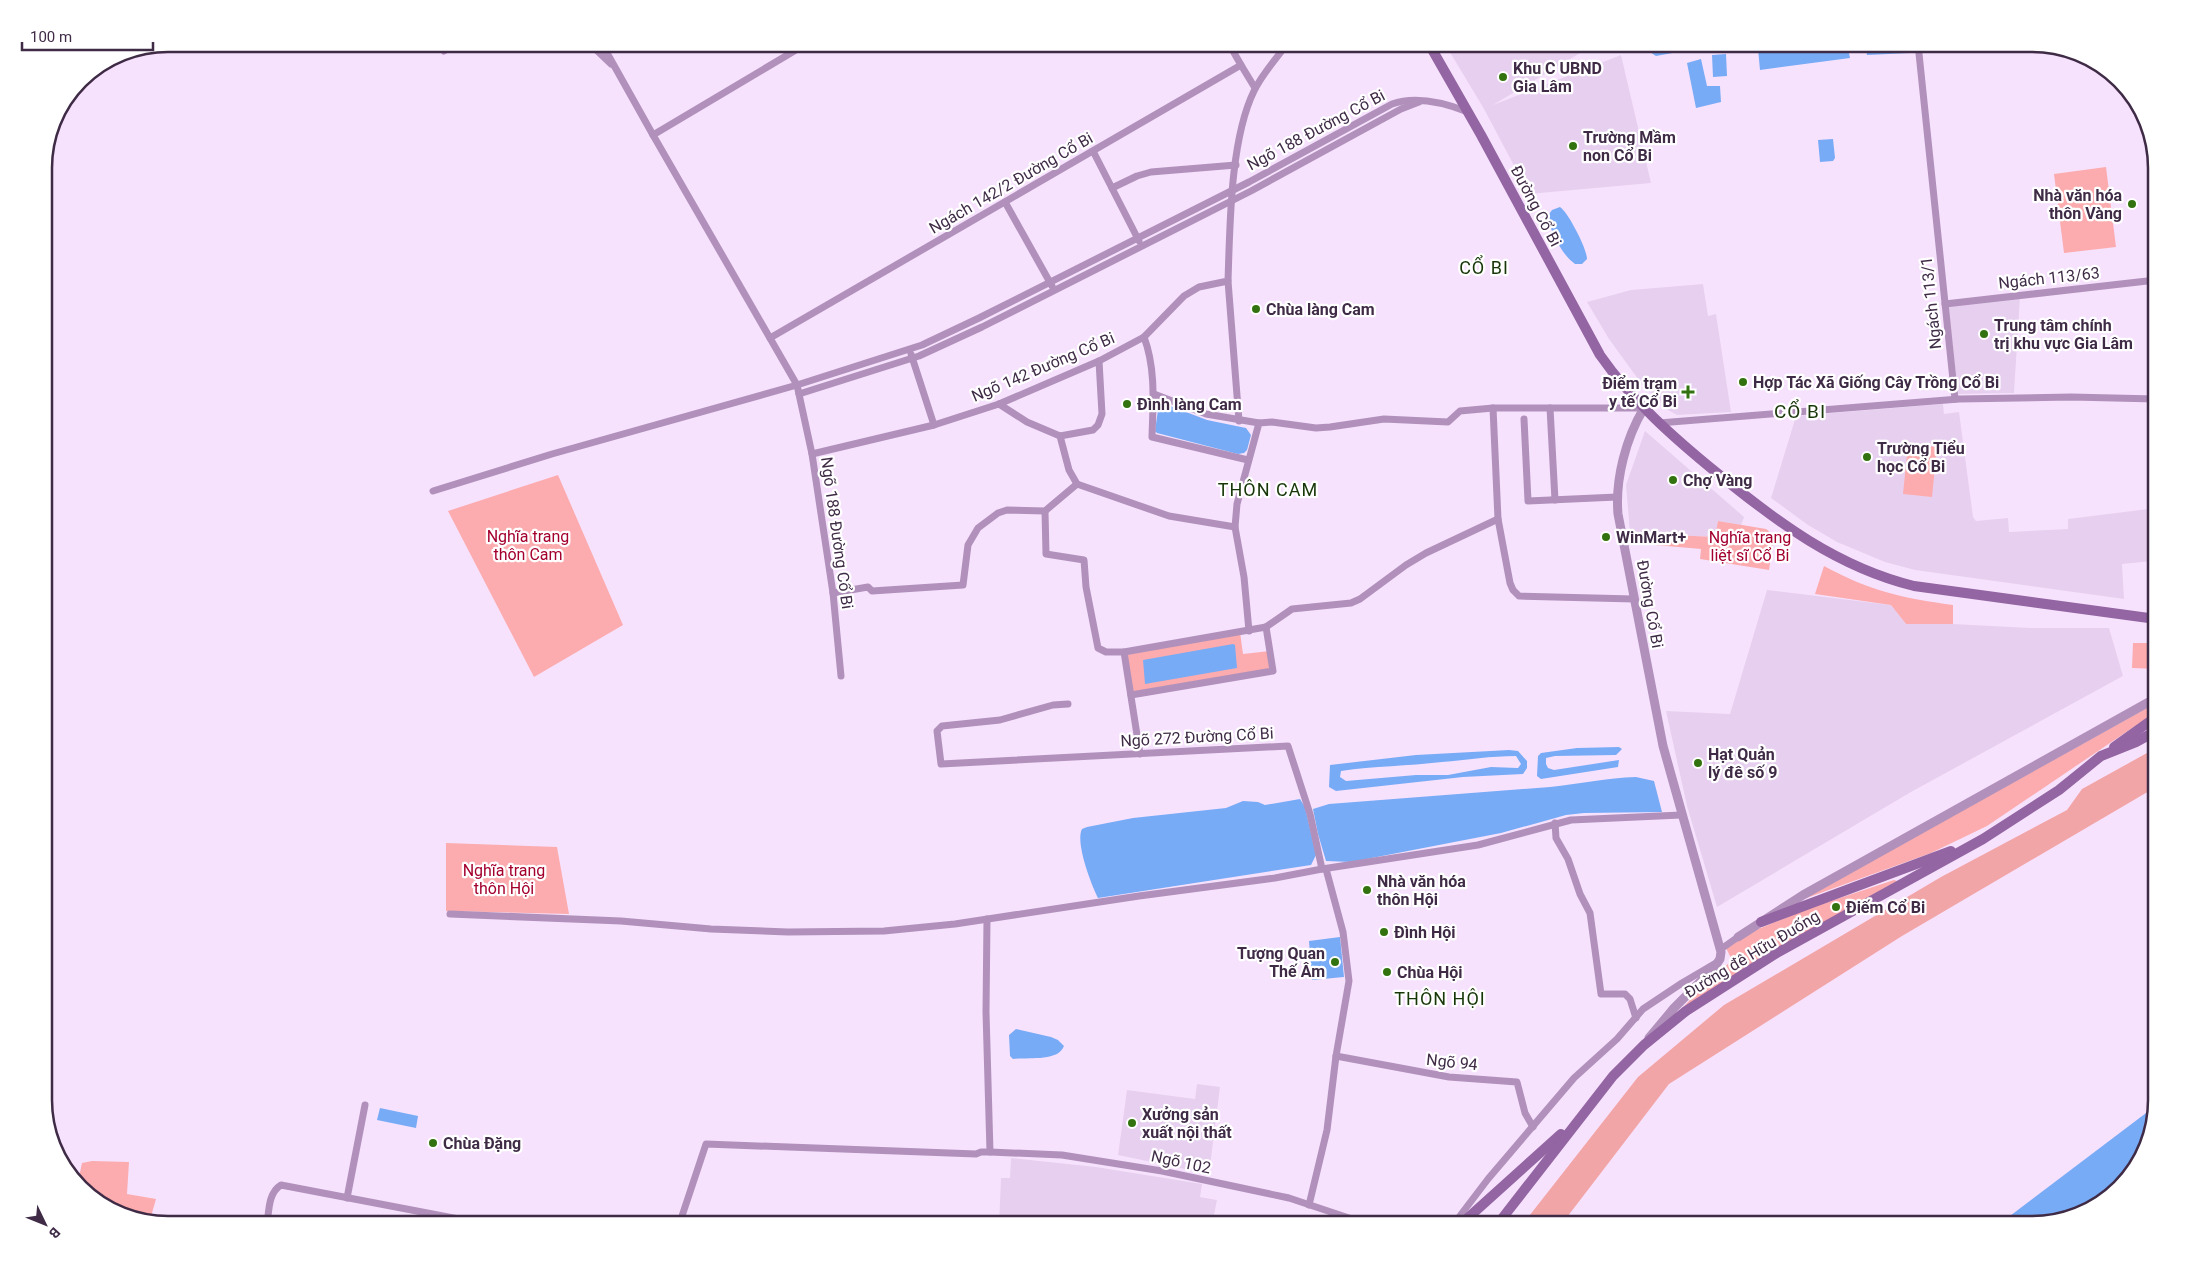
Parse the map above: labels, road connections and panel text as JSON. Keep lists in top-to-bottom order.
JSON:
{
  "streets": {
    "main road": ["Đường Cổ Bi", "Đường đê Hữu Đuống"],
    "street": [
      "Ngõ 188 Đường Cổ Bi",
      "Ngách 142/2 Đường Cổ Bi",
      "Ngách 113/63",
      "Ngách 113/1",
      "Ngõ 142 Đường Cổ Bi",
      "Ngõ 272 Đường Cổ Bi",
      "Ngõ 94",
      "Ngõ 102"
    ]
  },
  "crossings": [
    ["Ngõ 188 Đường Cổ Bi", "Ngõ 142 Đường Cổ Bi"],
    ["Ngách 113/63", "Ngách 113/1"]
  ],
  "districts": [
    "CỔ BI",
    "CỔ BI",
    "THÔN CAM",
    "THÔN HỘI"
  ],
  "parks": ["Nghĩa trang thôn Cam", "Nghĩa trang liệt sĩ Cổ Bi", "Nghĩa trang thôn Hội"],
  "places": {
    "other": [
      "Khu C UBND Gia Lâm",
      "Trường Mầm non Cổ Bi",
      "Nhà văn hóa thôn Vàng",
      "Chùa làng Cam",
      "Trung tâm chính trị khu vực Gia Lâm",
      "Hợp Tác Xã Giống Cây Trồng Cổ Bi",
      "Đình làng Cam",
      "Trường Tiểu học Cổ Bi",
      "Chợ Vàng",
      "WinMart+",
      "Hạt Quản lý đê số 9",
      "Nhà văn hóa thôn Hội",
      "Điếm Cổ Bi",
      "Đình Hội",
      "Tượng Quan Thế Âm",
      "Chùa Hội",
      "Xưởng sản xuất nội thất",
      "Chùa Đặng"
    ],
    "health": ["Điểm trạm y tế Cổ Bi"]
  },
  "scale_bar": "100 m",
  "north": "bottom right"
}
